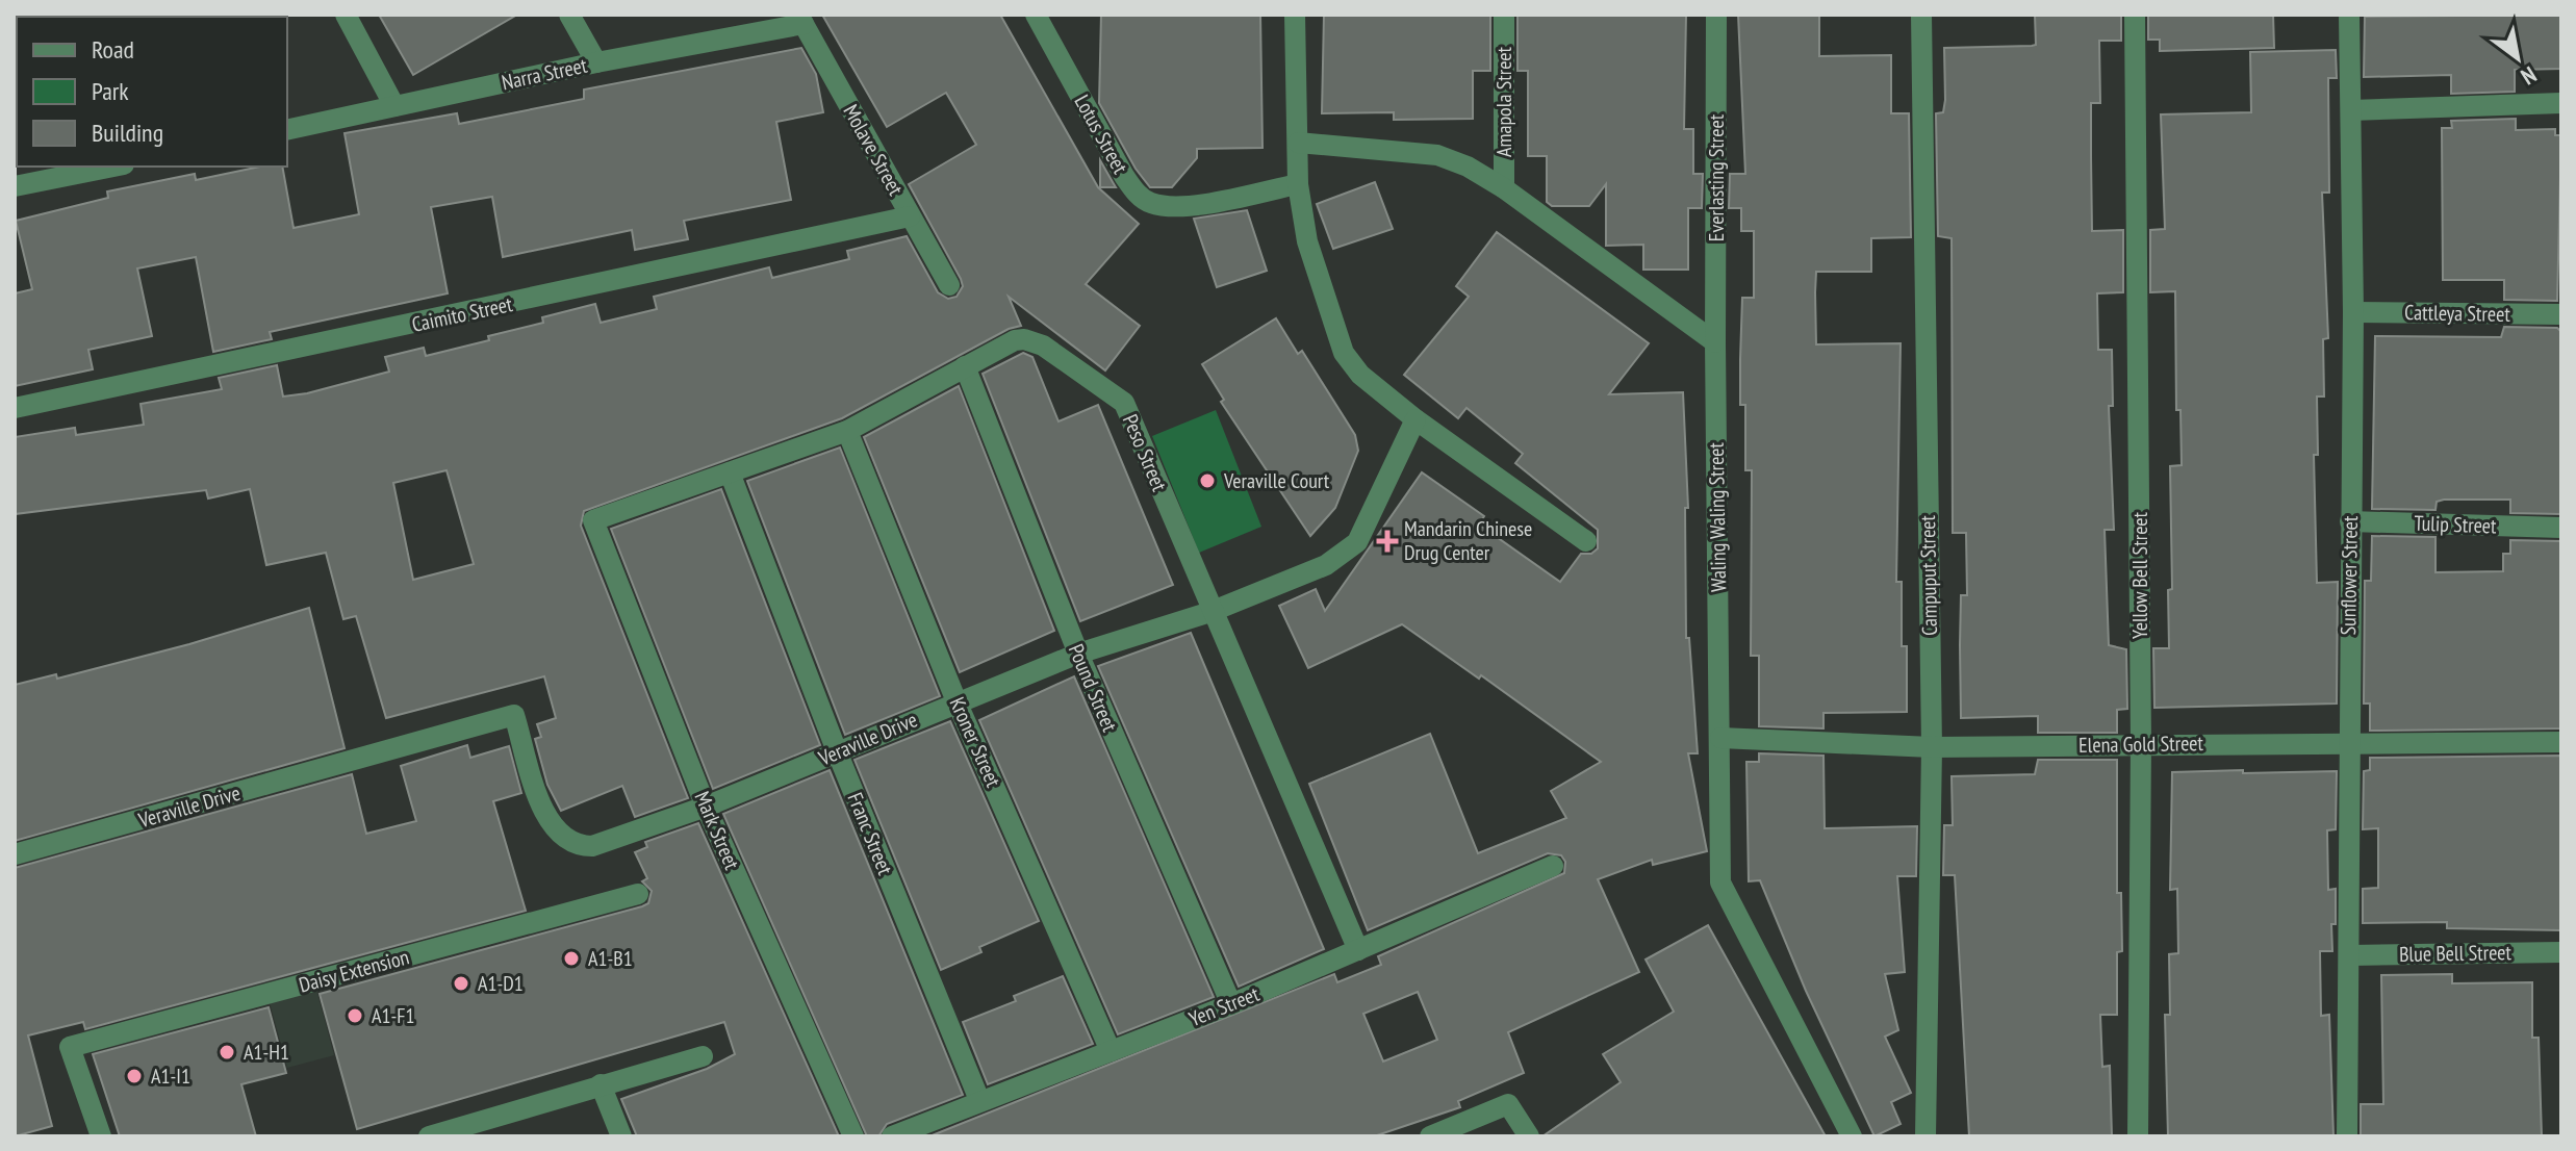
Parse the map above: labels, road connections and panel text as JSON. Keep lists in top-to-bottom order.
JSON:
{
  "streets": {
    "street": [
      "Narra Street",
      "Amapola Street",
      "Lotus Street",
      "Molave Street",
      "Everlasting Street",
      "Cattleya Street",
      "Caimito Street",
      "Peso Street",
      "Waling Waling Street",
      "Tulip Street",
      "Campuput Street",
      "Yellow Bell Street",
      "Sunflower Street",
      "Pound Street",
      "Veraville Drive",
      "Kroner Street",
      "Elena Gold Street",
      "Mark Street",
      "Franc Street",
      "Blue Bell Street",
      "Daisy Extension",
      "Yen Street"
    ]
  },
  "crossings": [
    ["Narra Street", "Molave Street"],
    ["Molave Street", "Caimito Street"],
    ["Everlasting Street", "Waling Waling Street"],
    ["Cattleya Street", "Sunflower Street"],
    ["Peso Street", "Pound Street"],
    ["Peso Street", "Veraville Drive"],
    ["Peso Street", "Kroner Street"],
    ["Peso Street", "Mark Street"],
    ["Peso Street", "Franc Street"],
    ["Peso Street", "Yen Street"],
    ["Waling Waling Street", "Elena Gold Street"],
    ["Tulip Street", "Sunflower Street"],
    ["Campuput Street", "Elena Gold Street"],
    ["Yellow Bell Street", "Elena Gold Street"],
    ["Sunflower Street", "Elena Gold Street"],
    ["Sunflower Street", "Blue Bell Street"],
    ["Pound Street", "Veraville Drive"],
    ["Pound Street", "Yen Street"],
    ["Veraville Drive", "Kroner Street"],
    ["Veraville Drive", "Mark Street"],
    ["Veraville Drive", "Franc Street"],
    ["Kroner Street", "Yen Street"],
    ["Franc Street", "Yen Street"]
  ],
  "places": {
    "other": [
      "Veraville Court",
      "A1-B1",
      "A1-D1",
      "A1-F1",
      "A1-H1",
      "A1-I1"
    ],
    "health": ["Mandarin Chinese Drug Center"]
  },
  "legend": ["Road", "Park", "Building"],
  "north": "bottom right"
}
